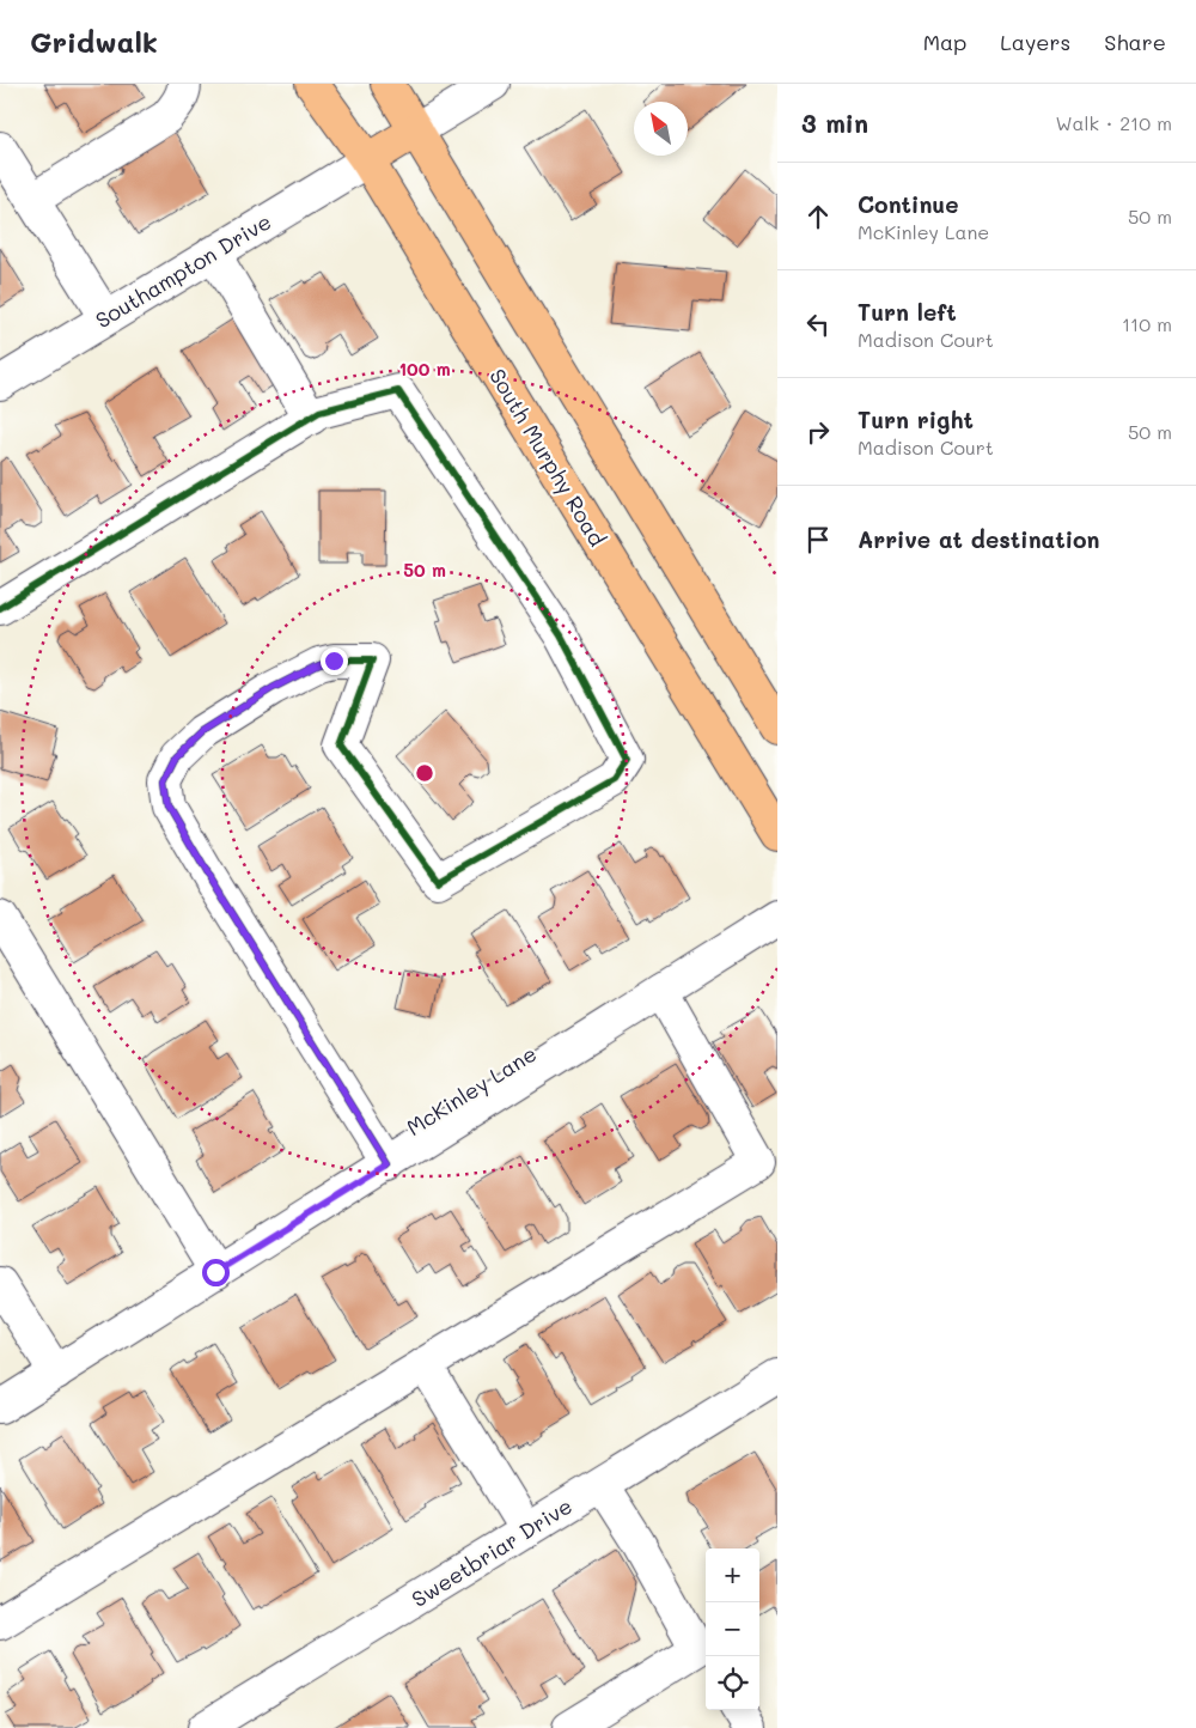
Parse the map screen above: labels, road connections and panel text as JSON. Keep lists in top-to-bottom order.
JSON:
{
  "streets": {
    "main road": ["South Murphy Road"],
    "street": ["Southampton Drive", "McKinley Lane", "Sweetbriar Drive"]
  },
  "crossings": [
    ["Southampton Drive", "South Murphy Road"]
  ],
  "north": "top left",
  "page": {
    "header": "Gridwalk",
    "nav": ["Map", "Layers", "Share"],
    "heading": ["3 min", "Walk · 210 m"],
    "list": [
      ["Continue", "McKinley Lane", "50 m"],
      ["Turn left", "Madison Court", "110 m"],
      ["Turn right", "Madison Court", "50 m"],
      "Arrive at destination"
    ],
    "map_buttons": ["+", "−"]
  },
  "rings": ["100 m", "50 m"]
}
